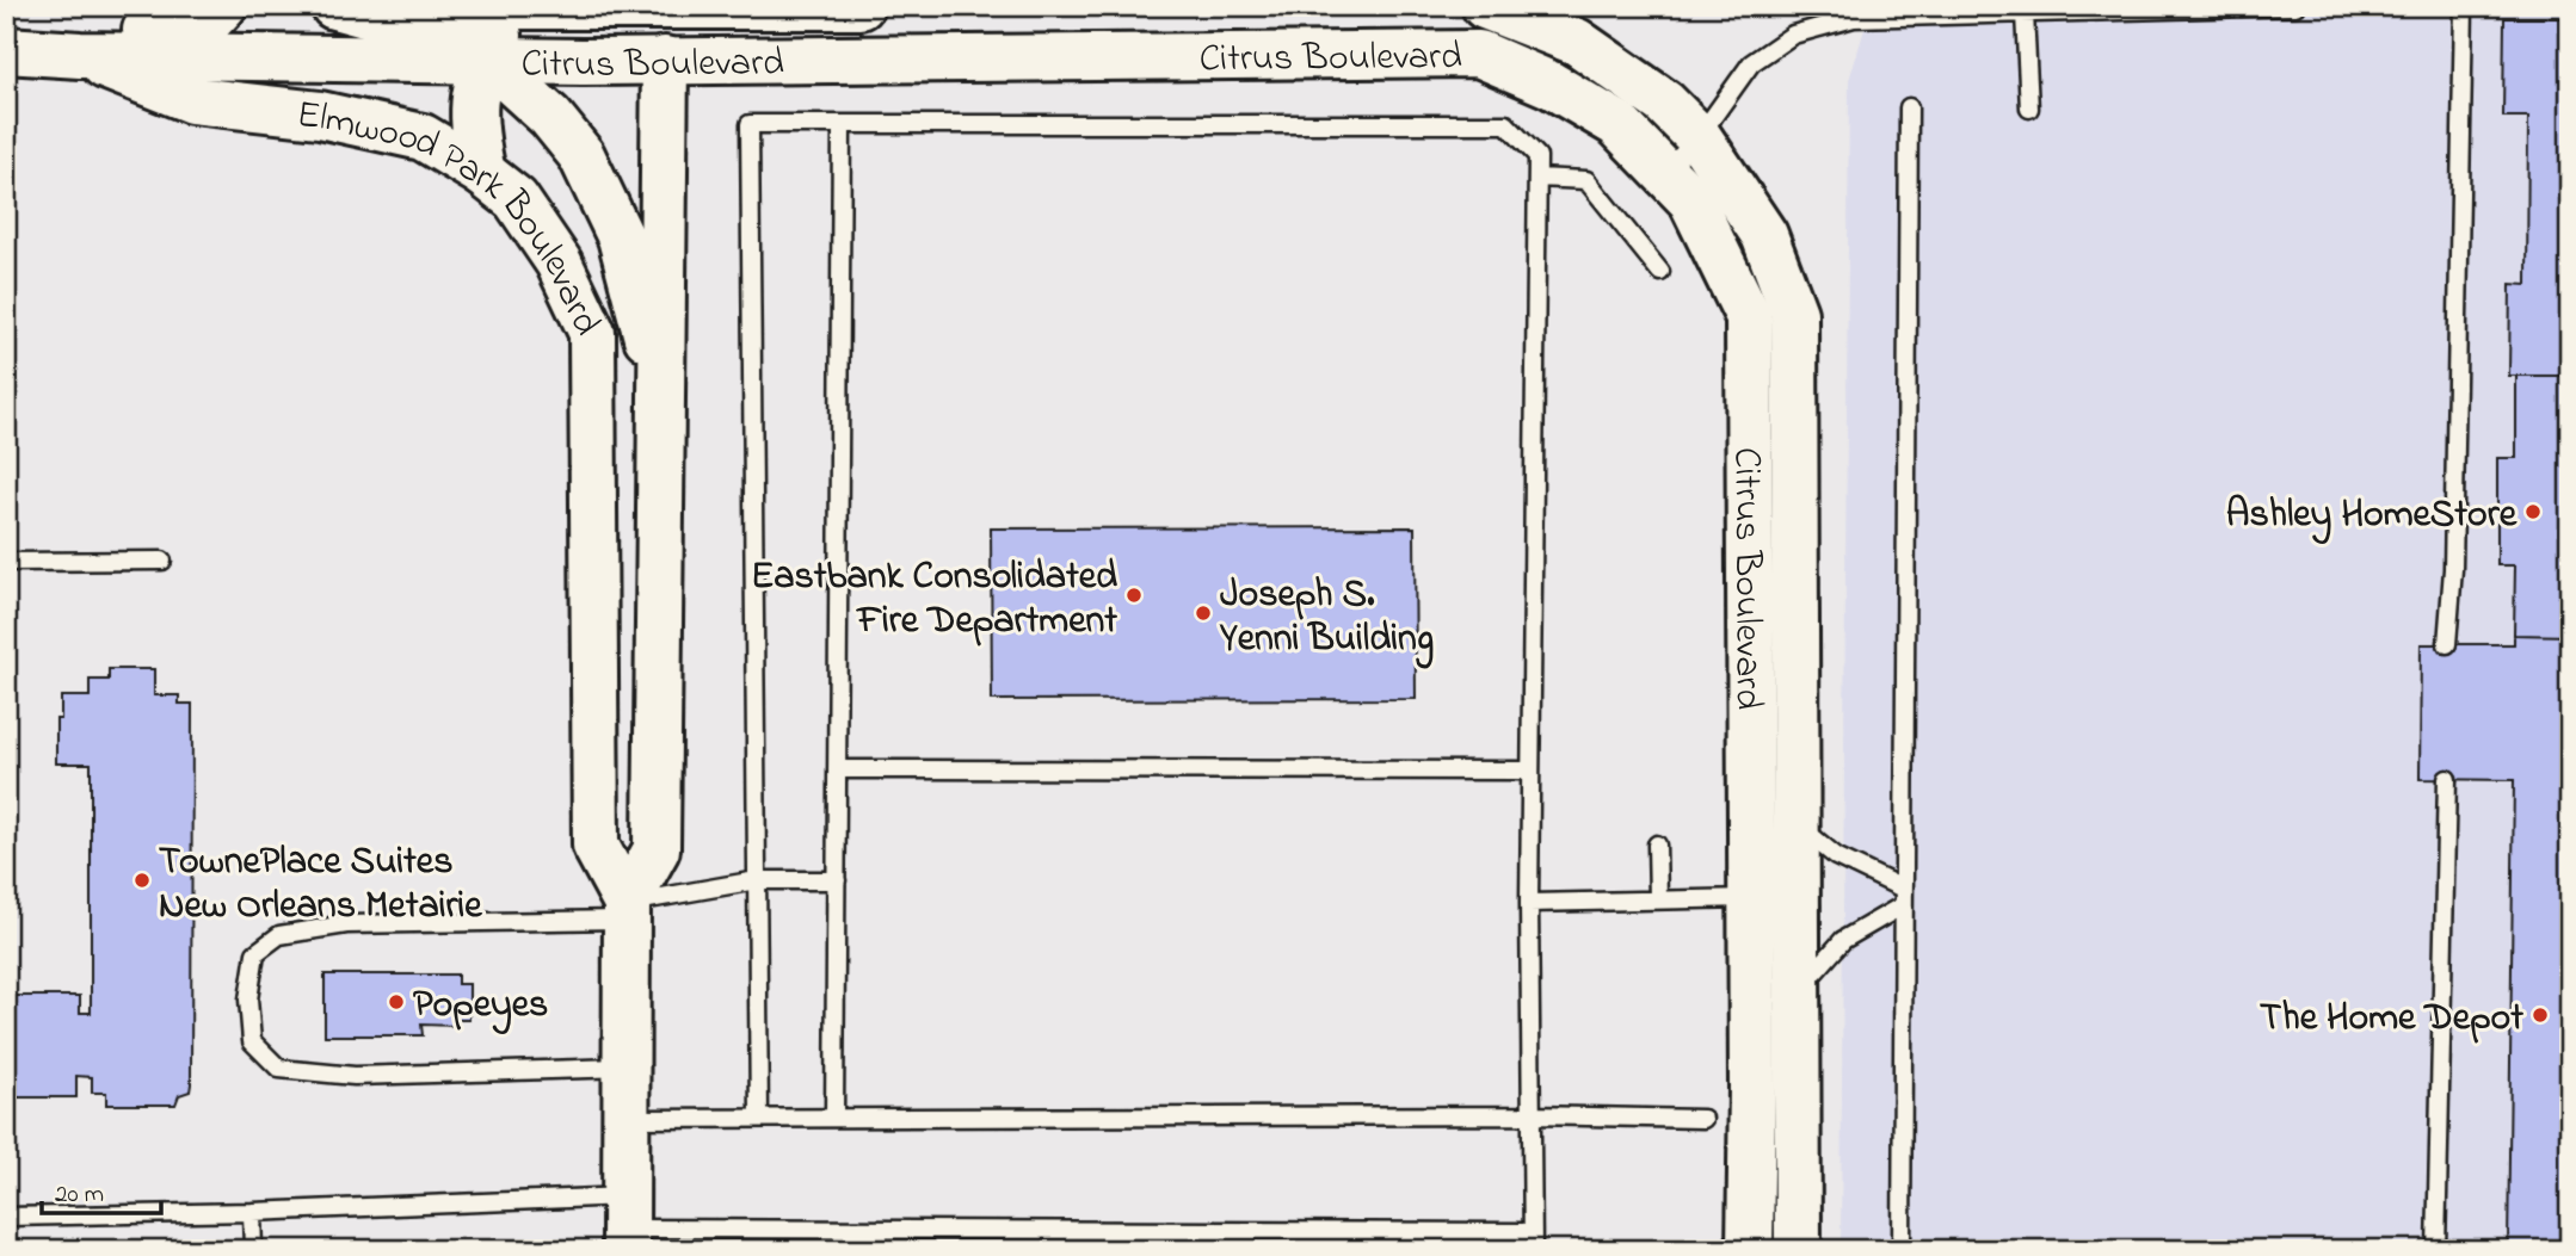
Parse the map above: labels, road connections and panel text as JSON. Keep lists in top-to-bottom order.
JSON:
{
  "streets": {
    "street": ["Citrus Boulevard", "Elmwood Park Boulevard"]
  },
  "crossings": [
    ["Citrus Boulevard", "Elmwood Park Boulevard"]
  ],
  "places": [
    "Ashley HomeStore",
    "Eastbank Consolidated Fire Department",
    "Joseph S. Yenni Building",
    "TownePlace Suites New Orleans Metairie",
    "Popeyes",
    "The Home Depot"
  ],
  "scale_bar": "20 m"
}
